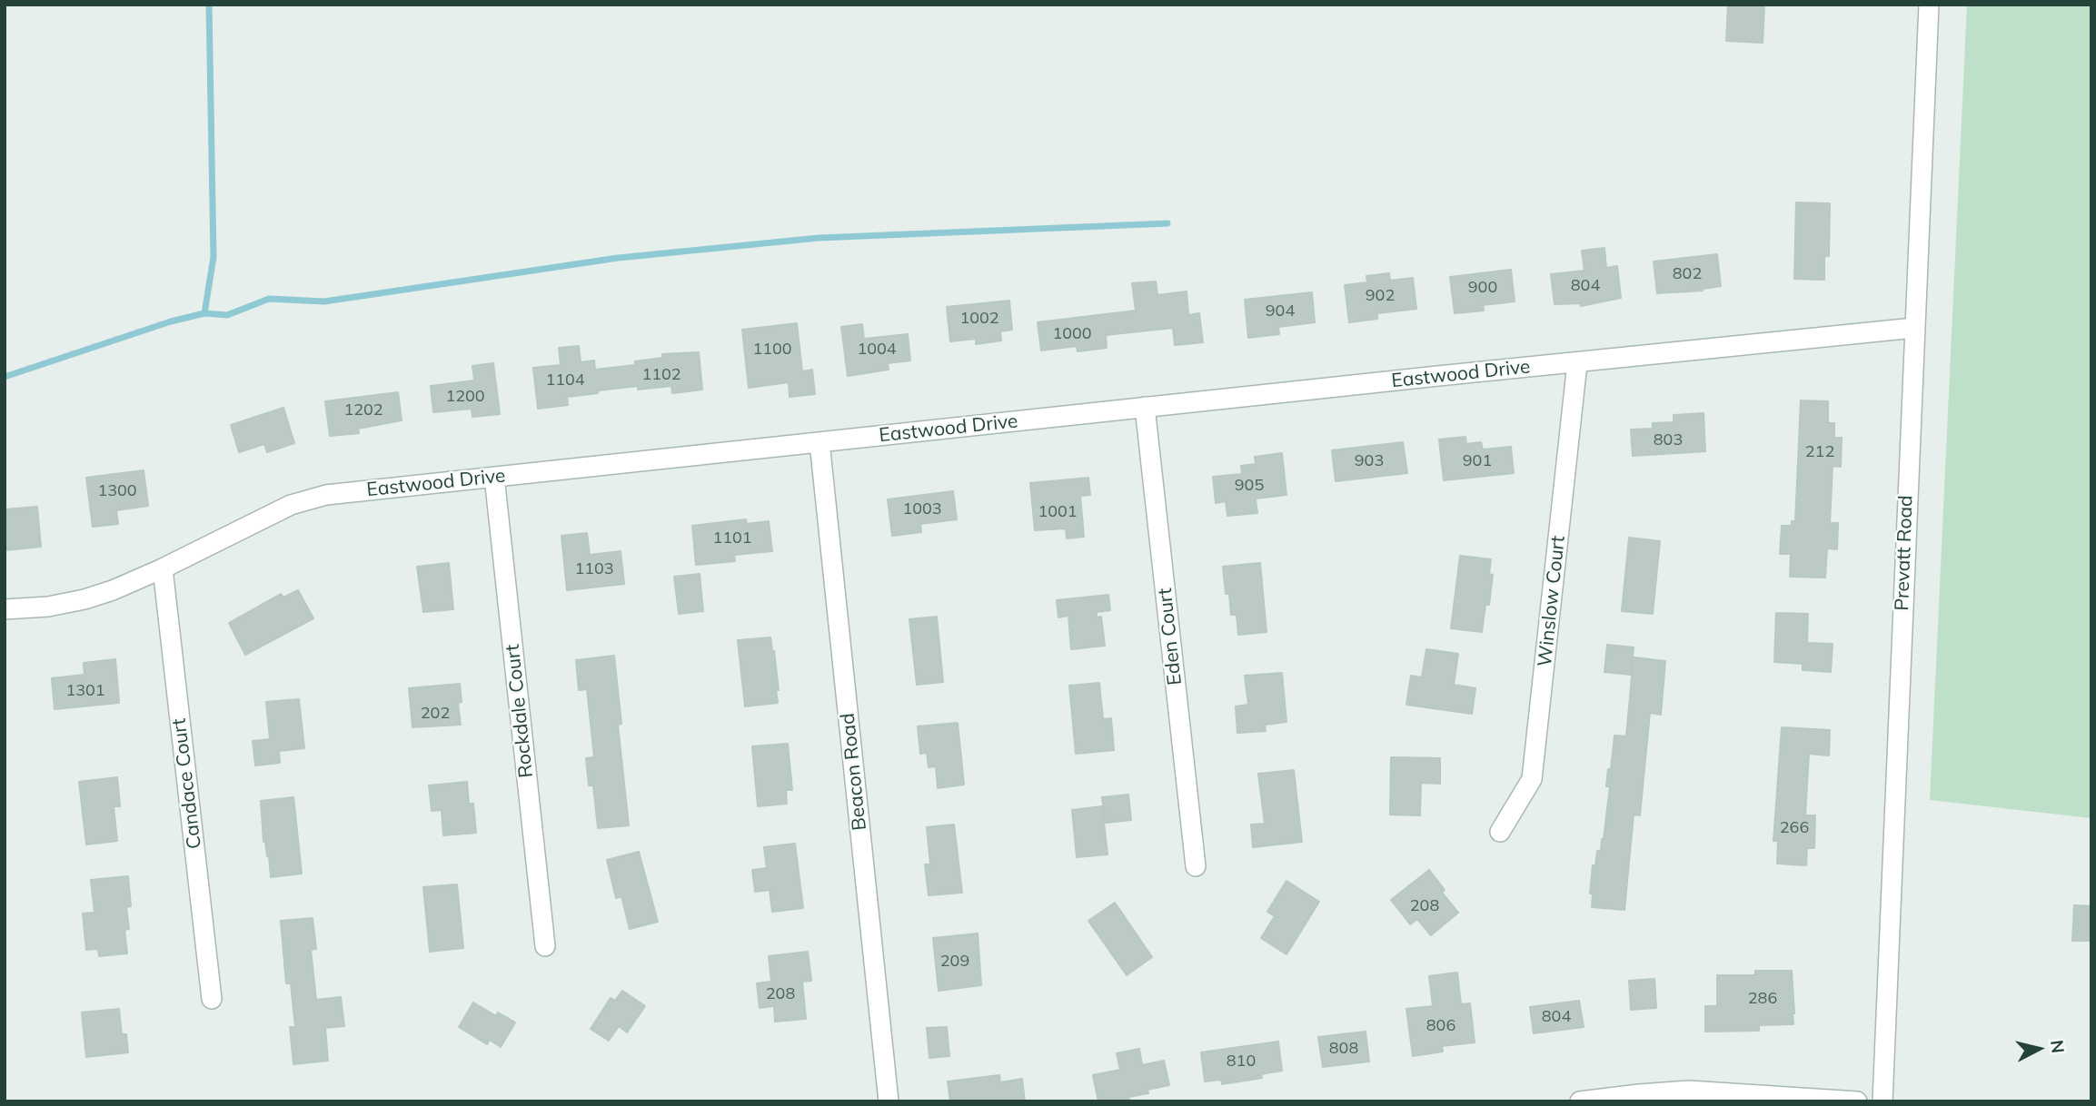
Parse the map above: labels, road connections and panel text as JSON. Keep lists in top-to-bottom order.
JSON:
{
  "streets": {
    "street": [
      "Eastwood Drive",
      "Prevatt Road",
      "Winslow Court",
      "Eden Court",
      "Rockdale Court",
      "Beacon Road",
      "Candace Court"
    ]
  },
  "crossings": [
    ["Eastwood Drive", "Prevatt Road"],
    ["Eastwood Drive", "Winslow Court"],
    ["Eastwood Drive", "Eden Court"],
    ["Eastwood Drive", "Rockdale Court"],
    ["Eastwood Drive", "Beacon Road"],
    ["Eastwood Drive", "Candace Court"]
  ],
  "house_numbers": [
    "802",
    "804",
    "900",
    "902",
    "904",
    "1002",
    "1000",
    "1100",
    "1004",
    "1102",
    "1104",
    "1200",
    "1202",
    "803",
    "212",
    "903",
    "901",
    "905",
    "1300",
    "1003",
    "1001",
    "1101",
    "1103",
    "1301",
    "202",
    "266",
    "208",
    "209",
    "208",
    "286",
    "804",
    "806",
    "808",
    "810"
  ],
  "north": "right"
}
